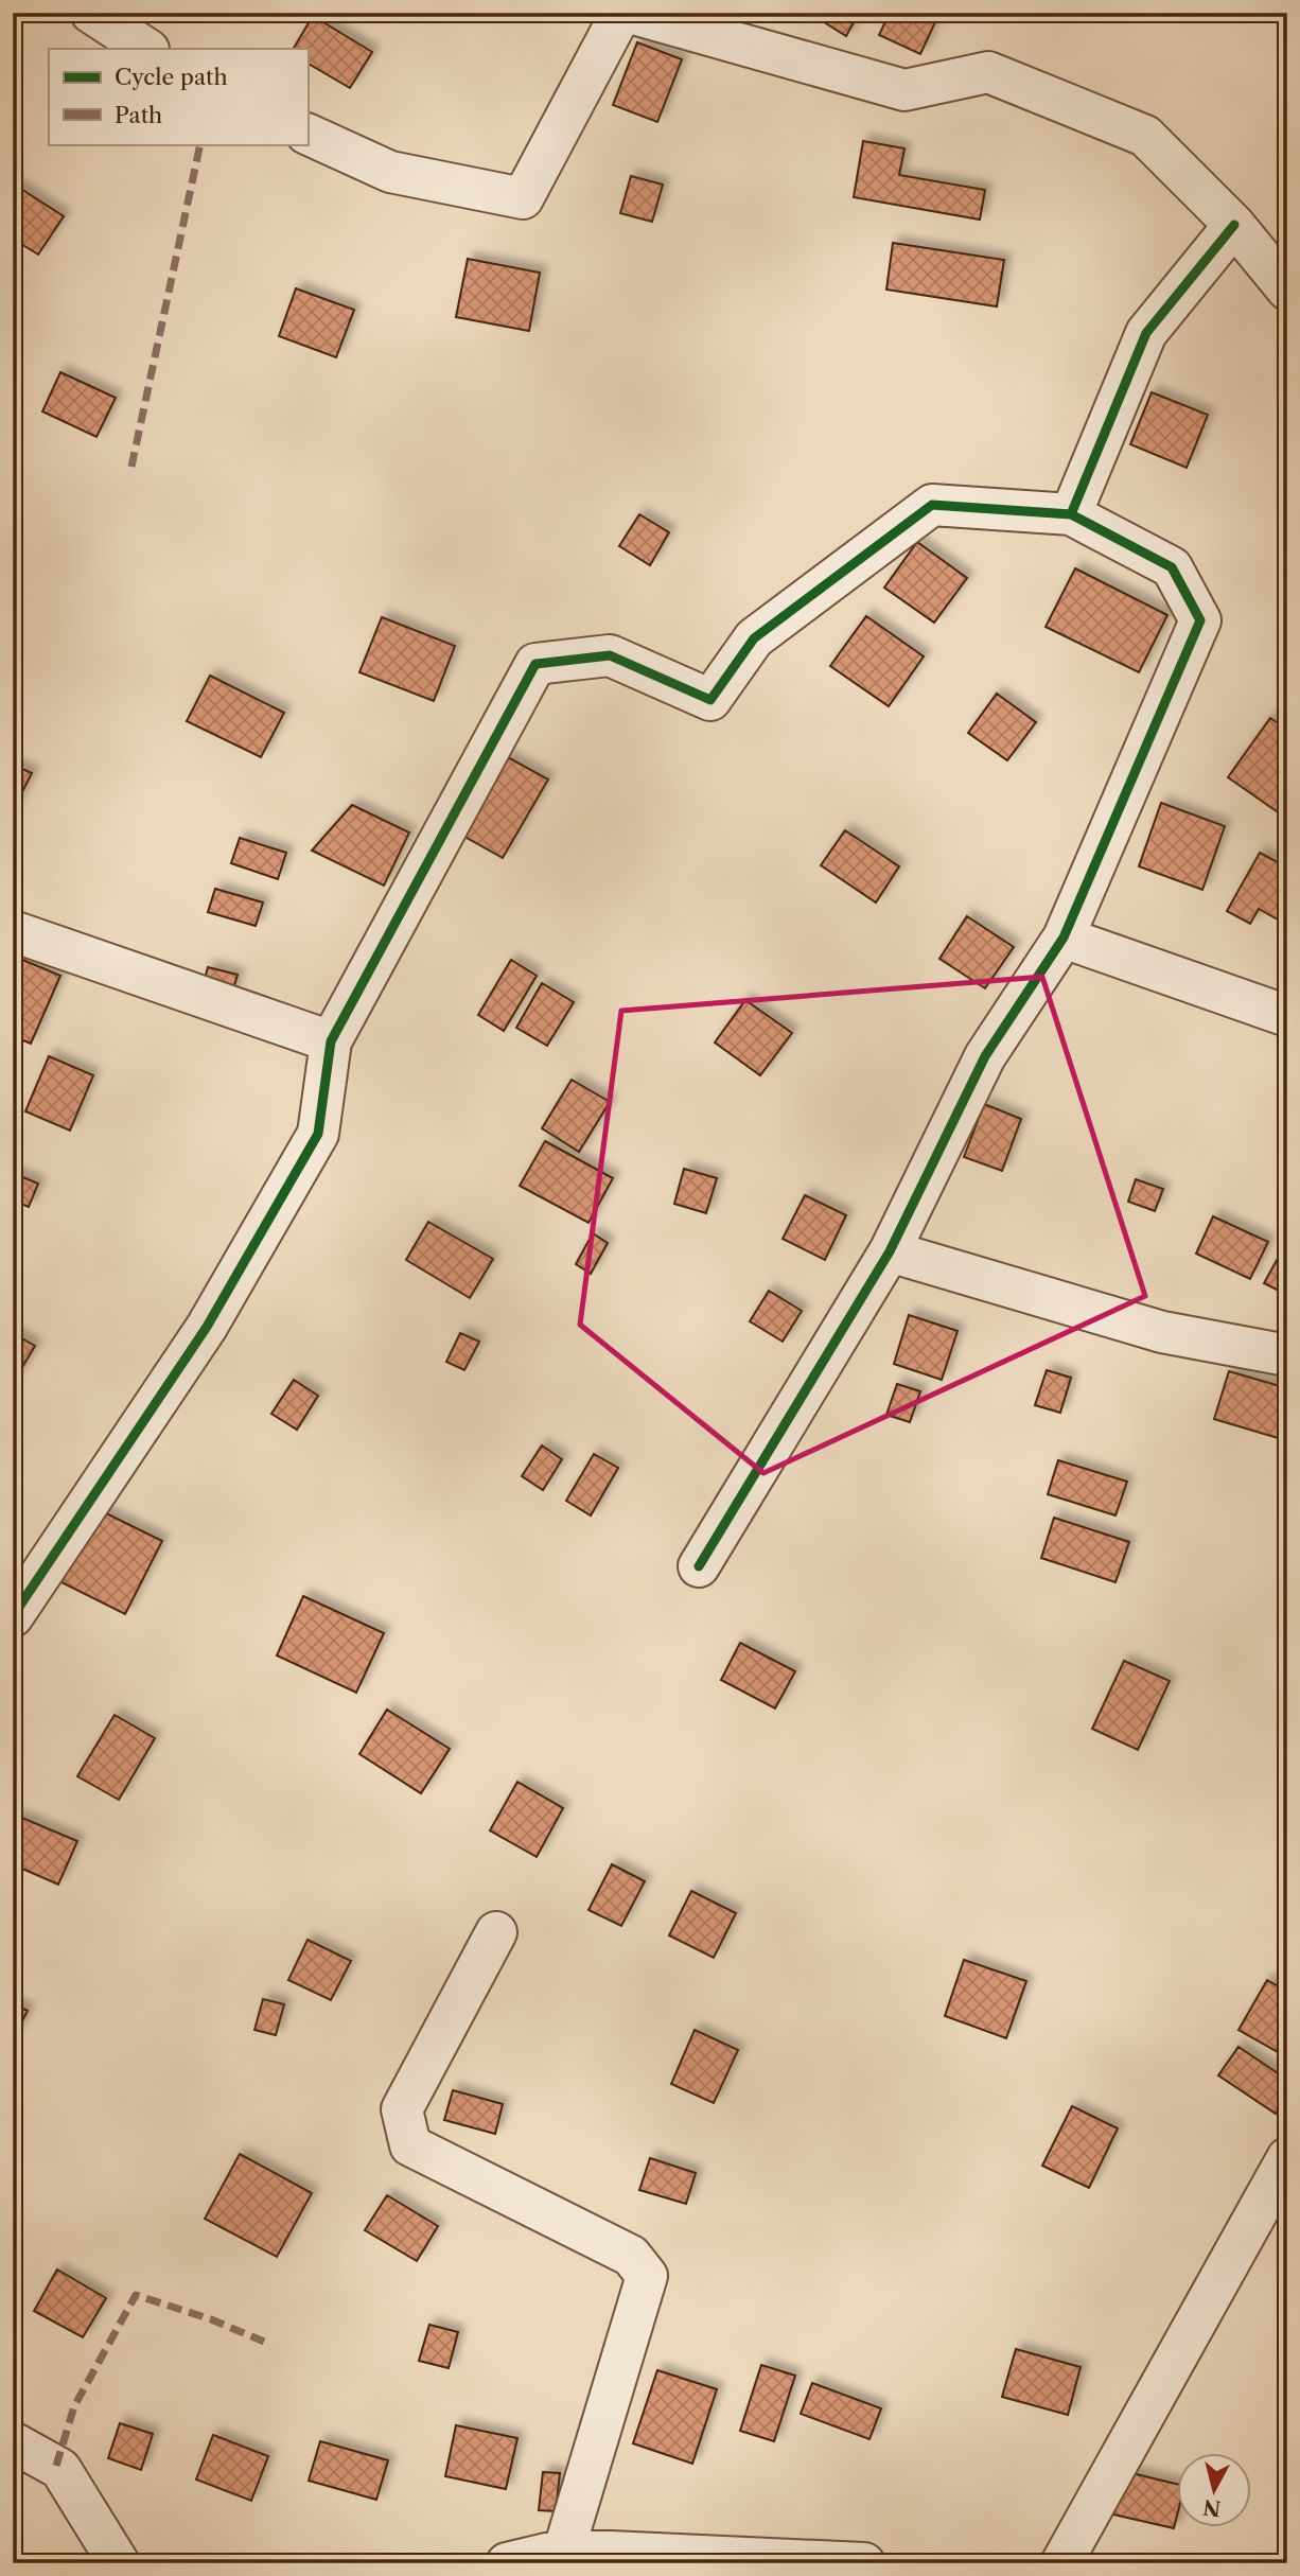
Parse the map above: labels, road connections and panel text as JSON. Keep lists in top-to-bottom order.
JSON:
{
  "legend": ["Cycle path", "Path"],
  "north": "bottom"
}
